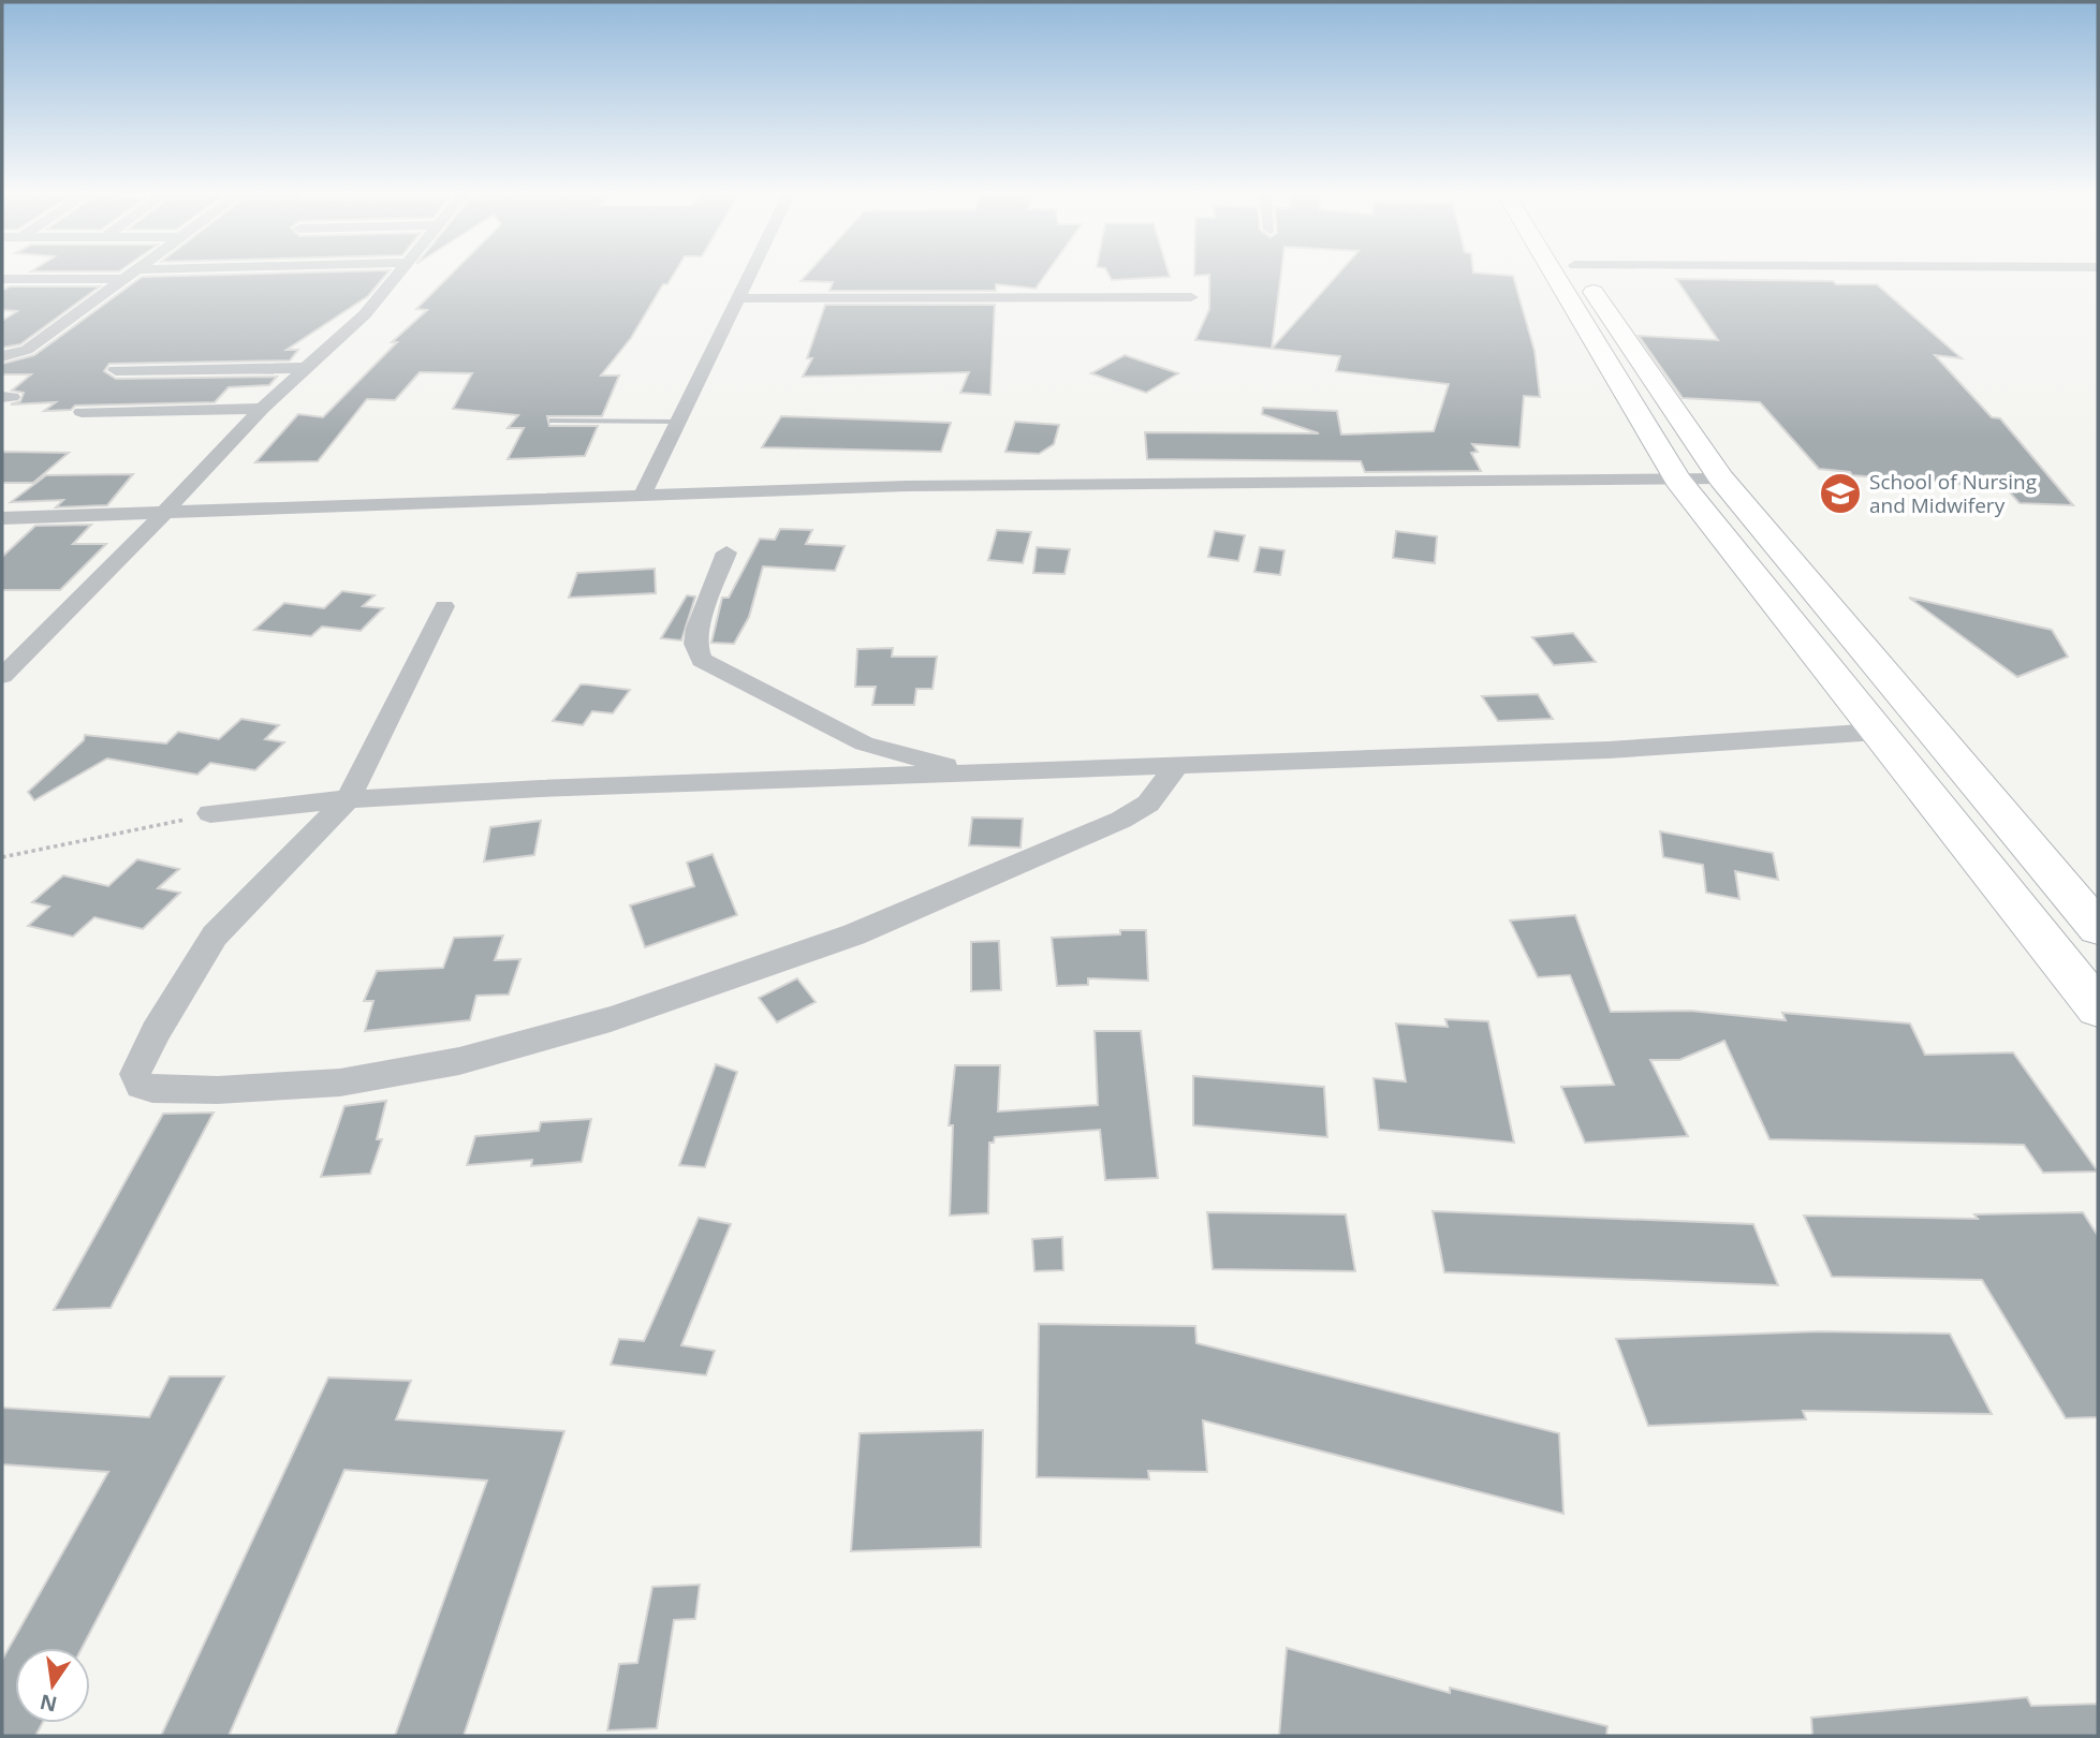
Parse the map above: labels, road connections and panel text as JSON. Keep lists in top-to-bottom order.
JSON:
{
  "places": {
    "school or university": ["School of Nursing and Midwifery"]
  },
  "north": "bottom"
}
